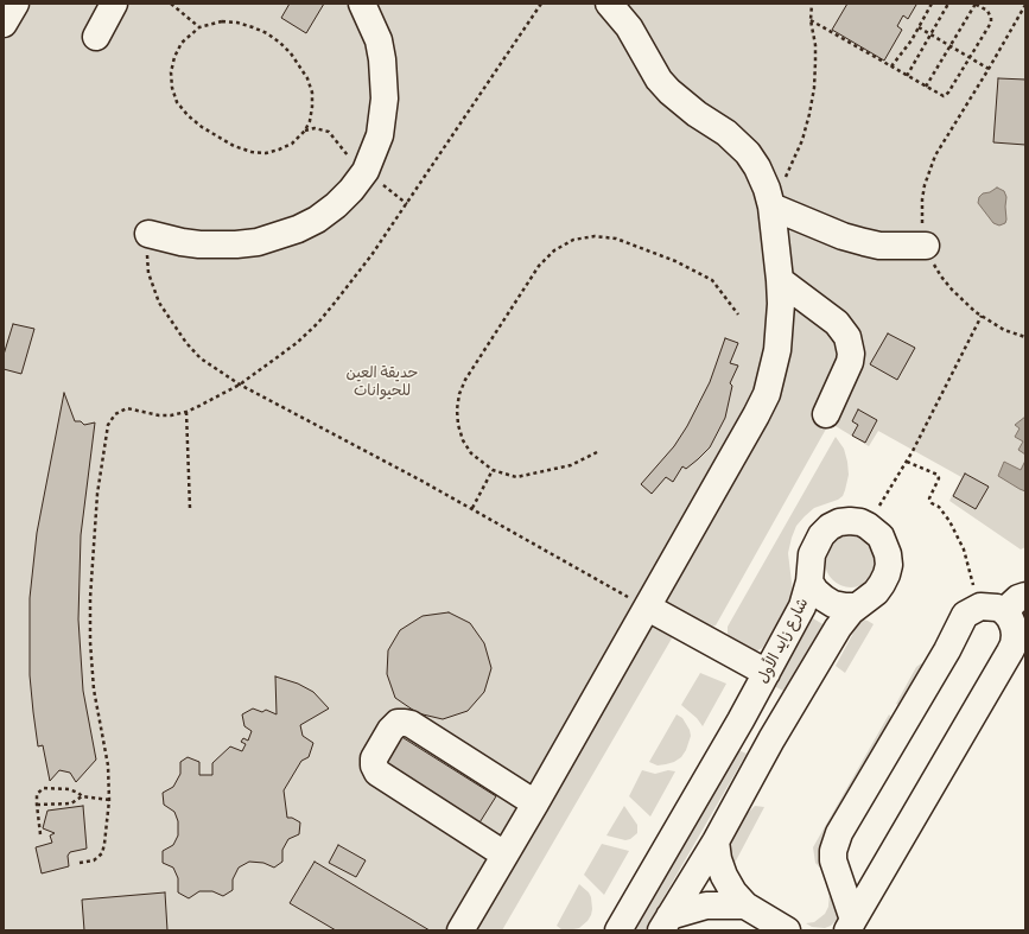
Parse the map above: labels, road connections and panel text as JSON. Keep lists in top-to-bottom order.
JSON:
{
  "streets": {
    "street": ["شارع زايد الأول"]
  },
  "parks": ["حديقة العين للحيوانات"]
}
